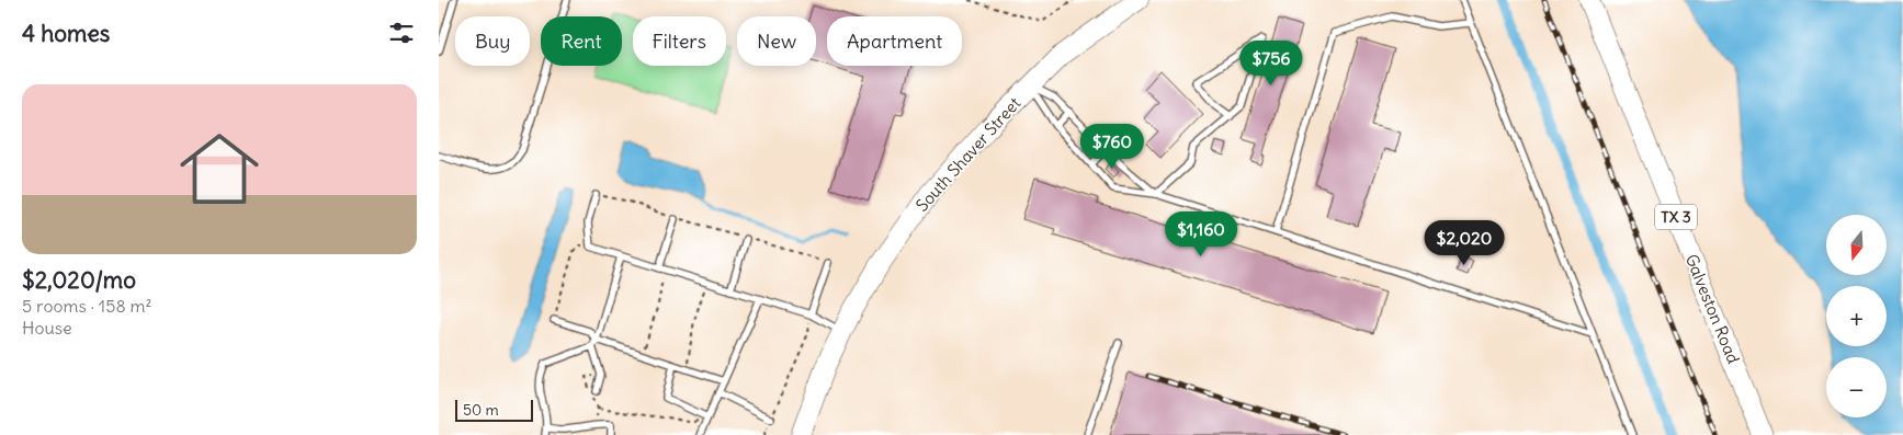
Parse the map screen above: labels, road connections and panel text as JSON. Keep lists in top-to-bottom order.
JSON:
{
  "streets": {
    "main road": ["South Shaver Street", "TX 3", "Galveston Road"]
  },
  "scale_bar": "50 m",
  "north": "bottom",
  "page": {
    "heading": "4 homes",
    "chip": [
      "Buy",
      "Rent",
      "Filters",
      "New",
      "Apartment"
    ],
    "price": [
      "$756",
      "$760",
      "$1,160",
      "$2,020"
    ],
    "list": [
      {
        "name": "$2,020/mo",
        "note": "5 rooms · 158 m² · House"
      }
    ],
    "map_buttons": ["+", "−"],
    "scale": "50 m"
  }
}
